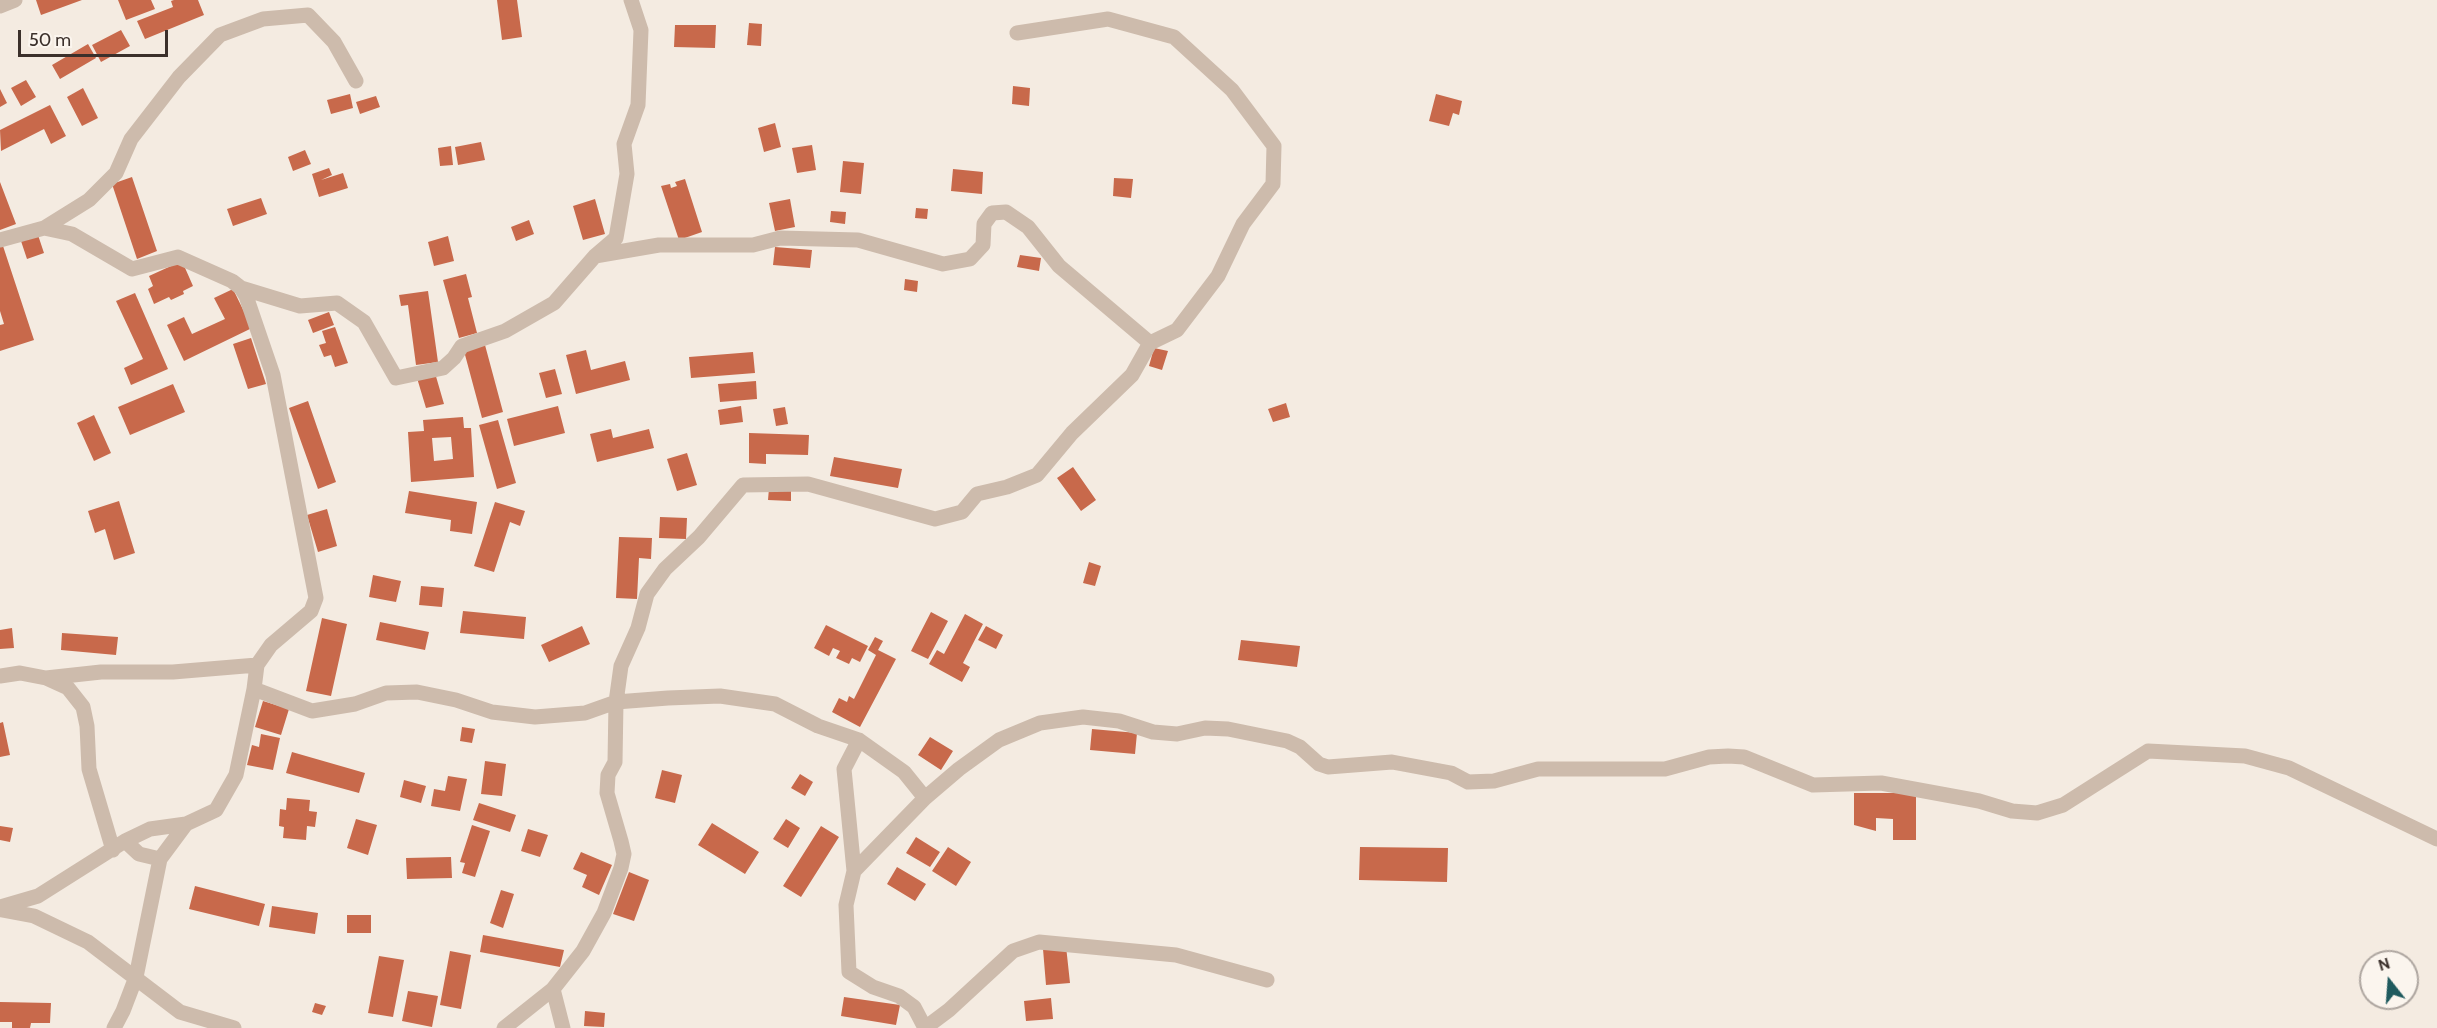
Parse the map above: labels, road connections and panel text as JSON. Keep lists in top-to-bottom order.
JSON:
{
  "scale_bar": "50 m",
  "north": "top"
}
